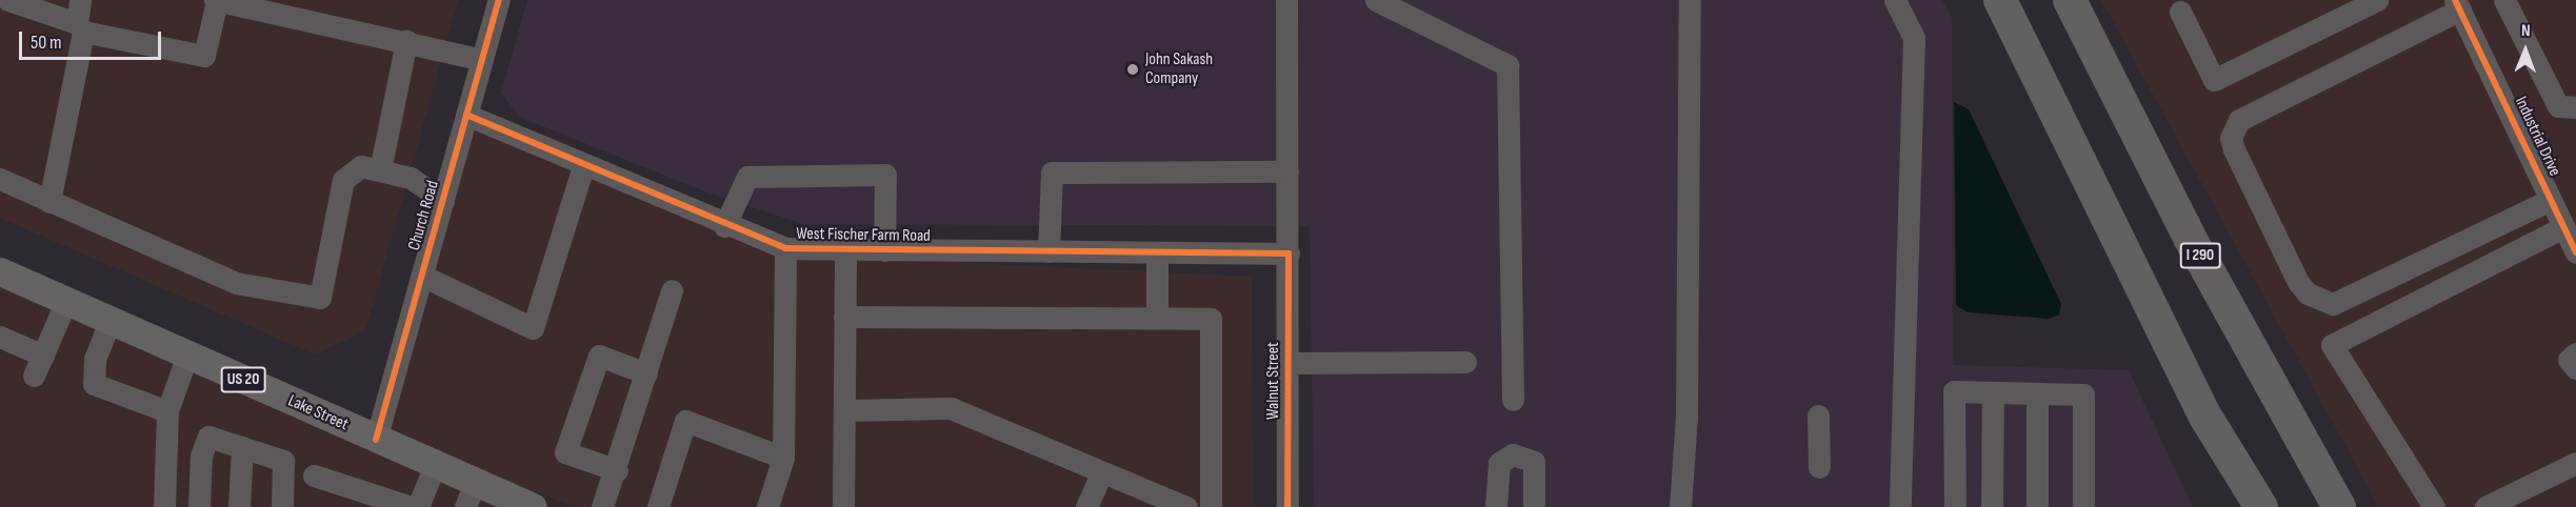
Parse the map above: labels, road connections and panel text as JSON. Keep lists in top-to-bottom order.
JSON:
{
  "streets": {
    "highway": ["I 290"],
    "main road": ["US 20", "Lake Street"],
    "street": [
      "Industrial Drive",
      "Church Road",
      "West Fischer Farm Road",
      "Walnut Street"
    ]
  },
  "crossings": [
    ["Church Road", "West Fischer Farm Road"],
    ["Church Road", "Lake Street"],
    ["West Fischer Farm Road", "Walnut Street"]
  ],
  "places": ["John Sakash Company"],
  "scale_bar": "50 m",
  "north": "top"
}
